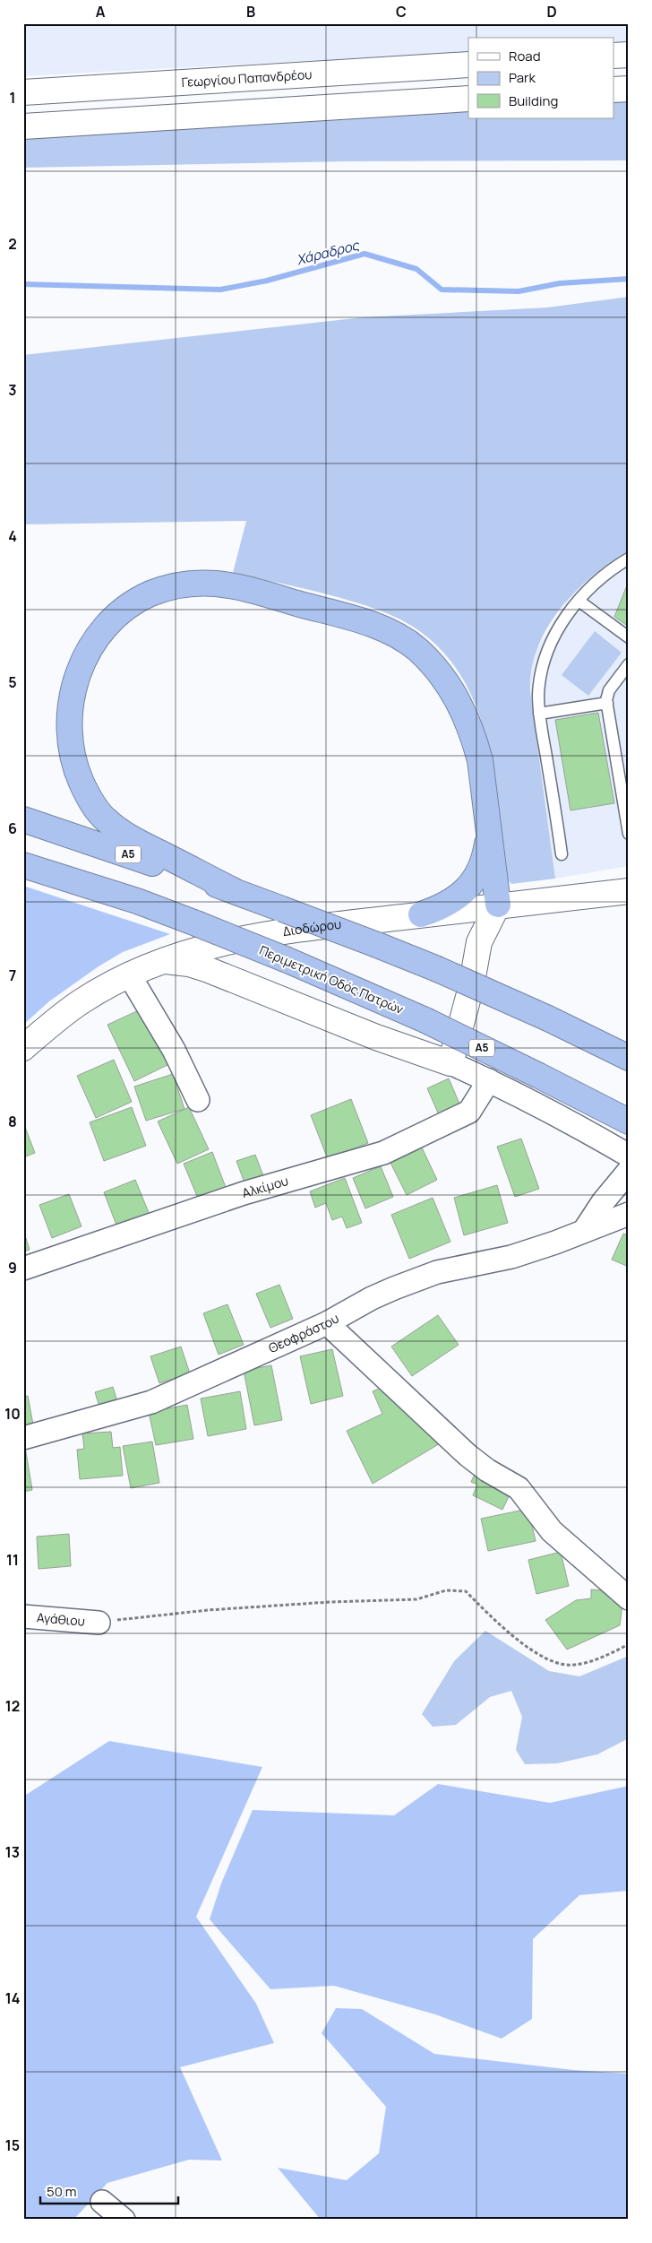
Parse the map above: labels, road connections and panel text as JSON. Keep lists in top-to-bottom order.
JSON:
{
  "streets": {
    "highway": ["Α5", "Περιμετρική Οδός Πατρών"],
    "street": [
      "Γεωργίου Παπανδρέου",
      "Διοδώρου",
      "Αλκίμου",
      "Θεοφράστου",
      "Αγάθιου"
    ]
  },
  "water": ["Χάραδρος"],
  "legend": ["Road", "Park", "Building"],
  "scale_bar": "50 m",
  "grid": {
    "columns": [
      "A",
      "B",
      "C",
      "D"
    ],
    "rows": [
      "1",
      "2",
      "3",
      "4",
      "5",
      "6",
      "7",
      "8",
      "9",
      "10",
      "11",
      "12",
      "13",
      "14",
      "15"
    ]
  }
}
